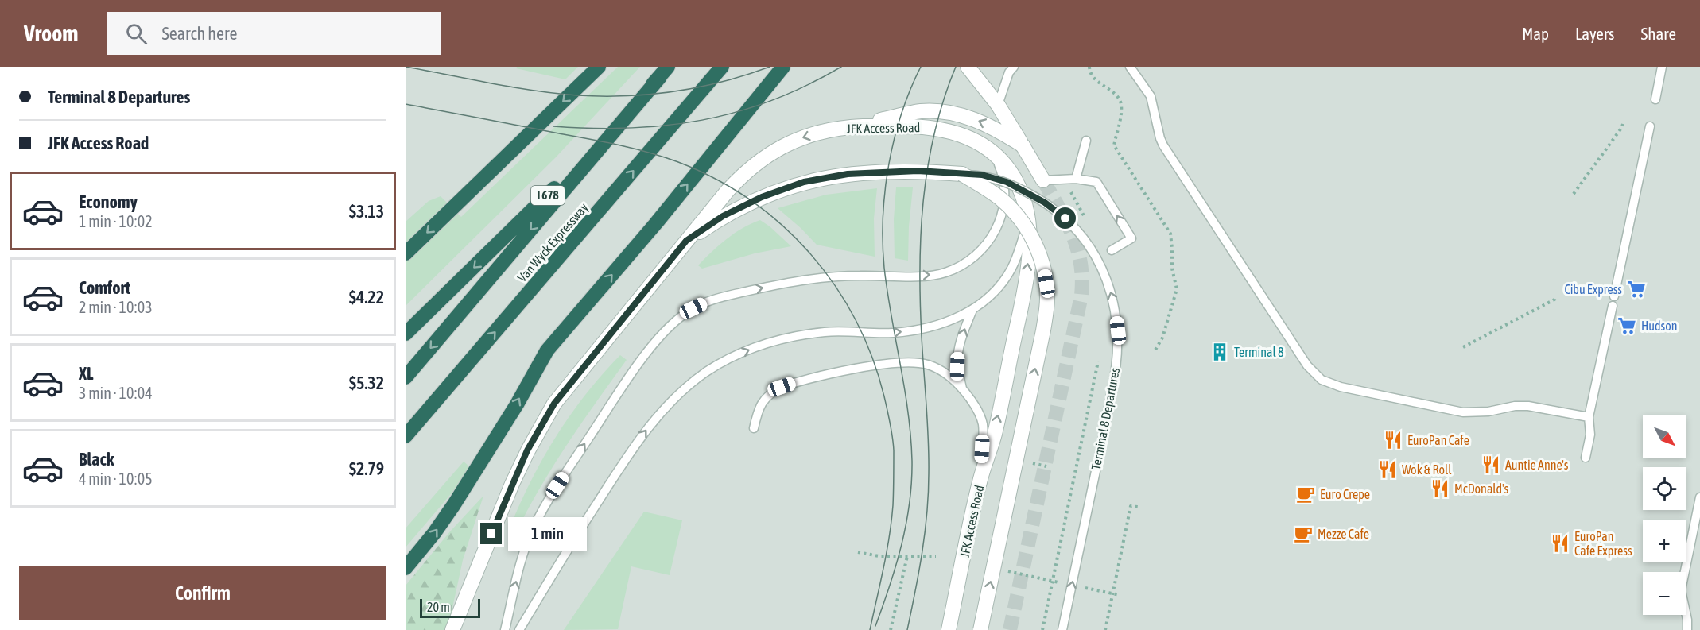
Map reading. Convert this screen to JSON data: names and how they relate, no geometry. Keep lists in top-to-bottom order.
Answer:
{
  "streets": {
    "highway": ["I 678", "Van Wyck Expressway"],
    "street": ["JFK Access Road"],
    "lane": ["Terminal 8 Departures"]
  },
  "one_way": ["Terminal 8 Departures"],
  "places": {
    "supermarket": ["Cibu Express", "Hudson"],
    "building": ["Terminal 8"],
    "restaurant": [
      "EuroPan Cafe",
      "Auntie Anne's",
      "Wok & Roll",
      "McDonald's",
      "EuroPan Cafe Express"
    ],
    "cafe": ["Euro Crepe", "Mezze Cafe"]
  },
  "scale_bar": "20 m",
  "north": "bottom right",
  "page": {
    "header": "Vroom",
    "search": "Search here",
    "nav": ["Map", "Layers", "Share"],
    "banner": ["Terminal 8 Departures", "JFK Access Road"],
    "list": [
      {
        "name": "Economy",
        "note": "1 min · 10:02",
        "value": "$3.13"
      },
      {
        "name": "Comfort",
        "note": "2 min · 10:03",
        "value": "$4.22"
      },
      {
        "name": "XL",
        "note": "3 min · 10:04",
        "value": "$5.32"
      },
      {
        "name": "Black",
        "note": "4 min · 10:05",
        "value": "$2.79"
      }
    ],
    "map_buttons": ["+", "−"],
    "bubble": "1 min",
    "buttons": "Confirm",
    "scale": "20 m"
  }
}
